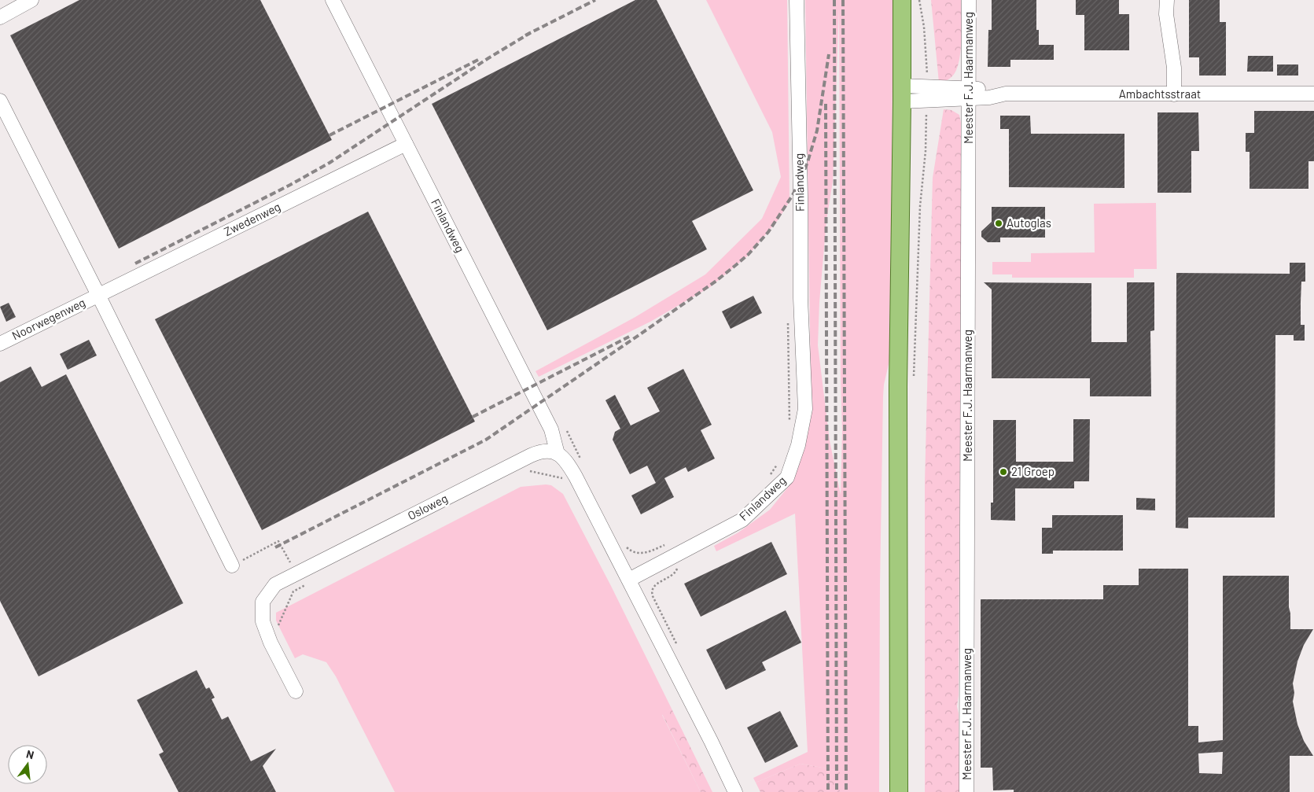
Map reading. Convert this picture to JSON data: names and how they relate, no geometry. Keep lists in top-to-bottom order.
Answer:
{
  "streets": {
    "street": [
      "Meester F.J. Haarmanweg",
      "Ambachtsstraat",
      "Finlandweg",
      "Zwedenweg",
      "Noorwegenweg",
      "Osloweg"
    ]
  },
  "crossings": [
    ["Meester F.J. Haarmanweg", "Ambachtsstraat"],
    ["Finlandweg", "Zwedenweg"],
    ["Finlandweg", "Osloweg"],
    ["Zwedenweg", "Noorwegenweg"]
  ],
  "places": ["Autoglas", "21 Groep"],
  "north": "top"
}
